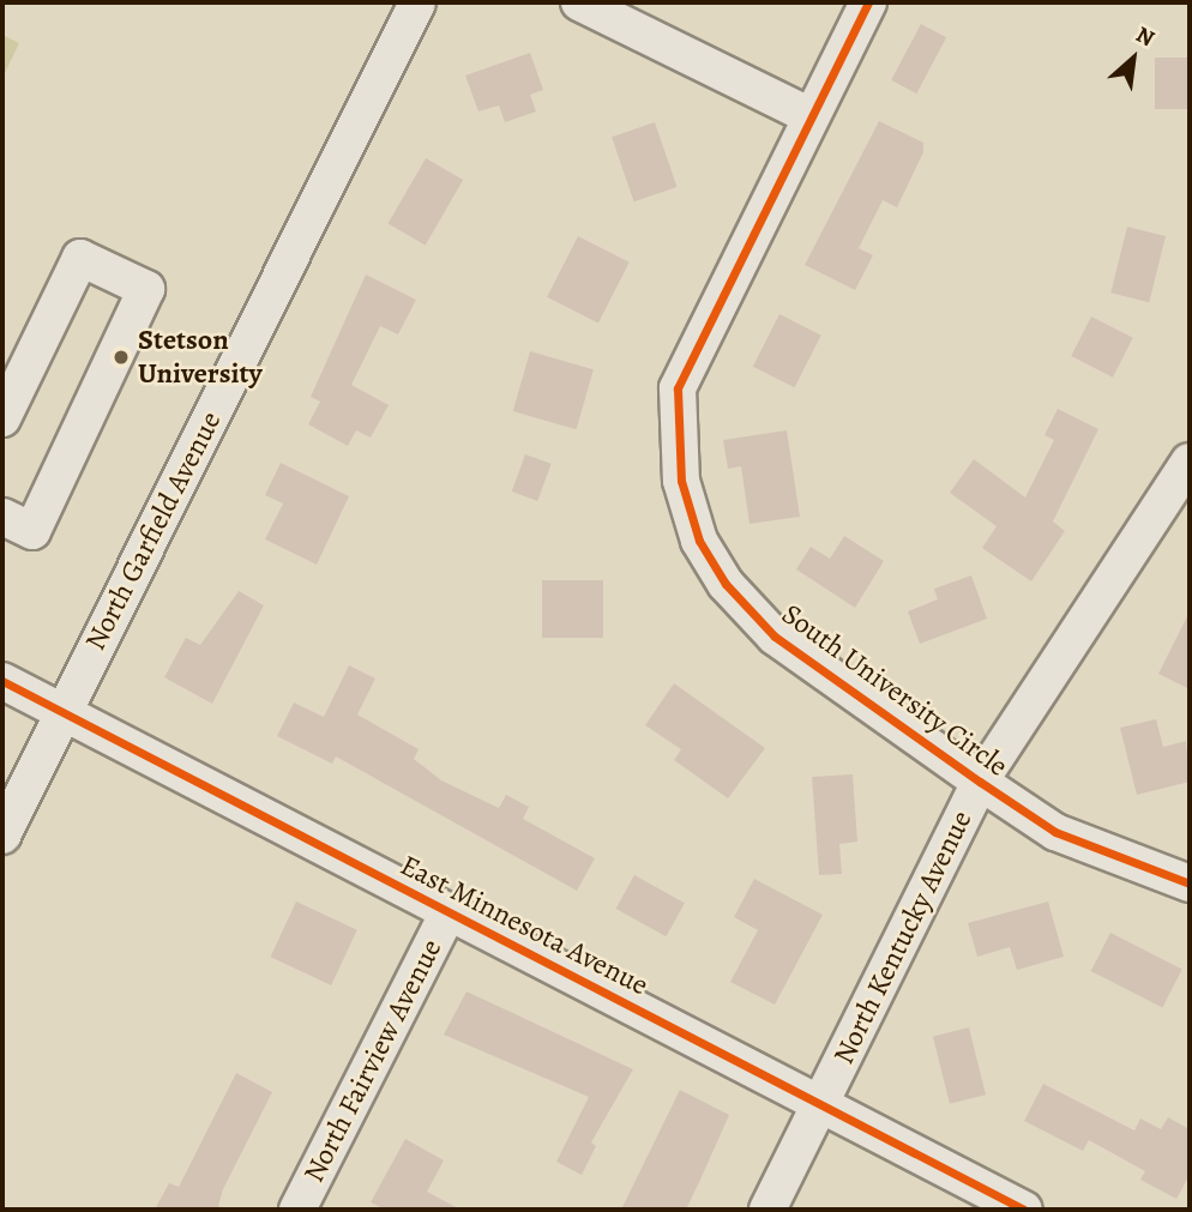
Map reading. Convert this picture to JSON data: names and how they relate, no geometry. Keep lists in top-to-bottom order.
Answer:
{
  "streets": {
    "street": [
      "North Garfield Avenue",
      "South University Circle",
      "East Minnesota Avenue",
      "North Kentucky Avenue",
      "North Fairview Avenue"
    ]
  },
  "crossings": [
    ["North Garfield Avenue", "East Minnesota Avenue"],
    ["South University Circle", "North Kentucky Avenue"],
    ["East Minnesota Avenue", "North Kentucky Avenue"],
    ["East Minnesota Avenue", "North Fairview Avenue"]
  ],
  "places": ["Stetson University"],
  "north": "top right"
}
